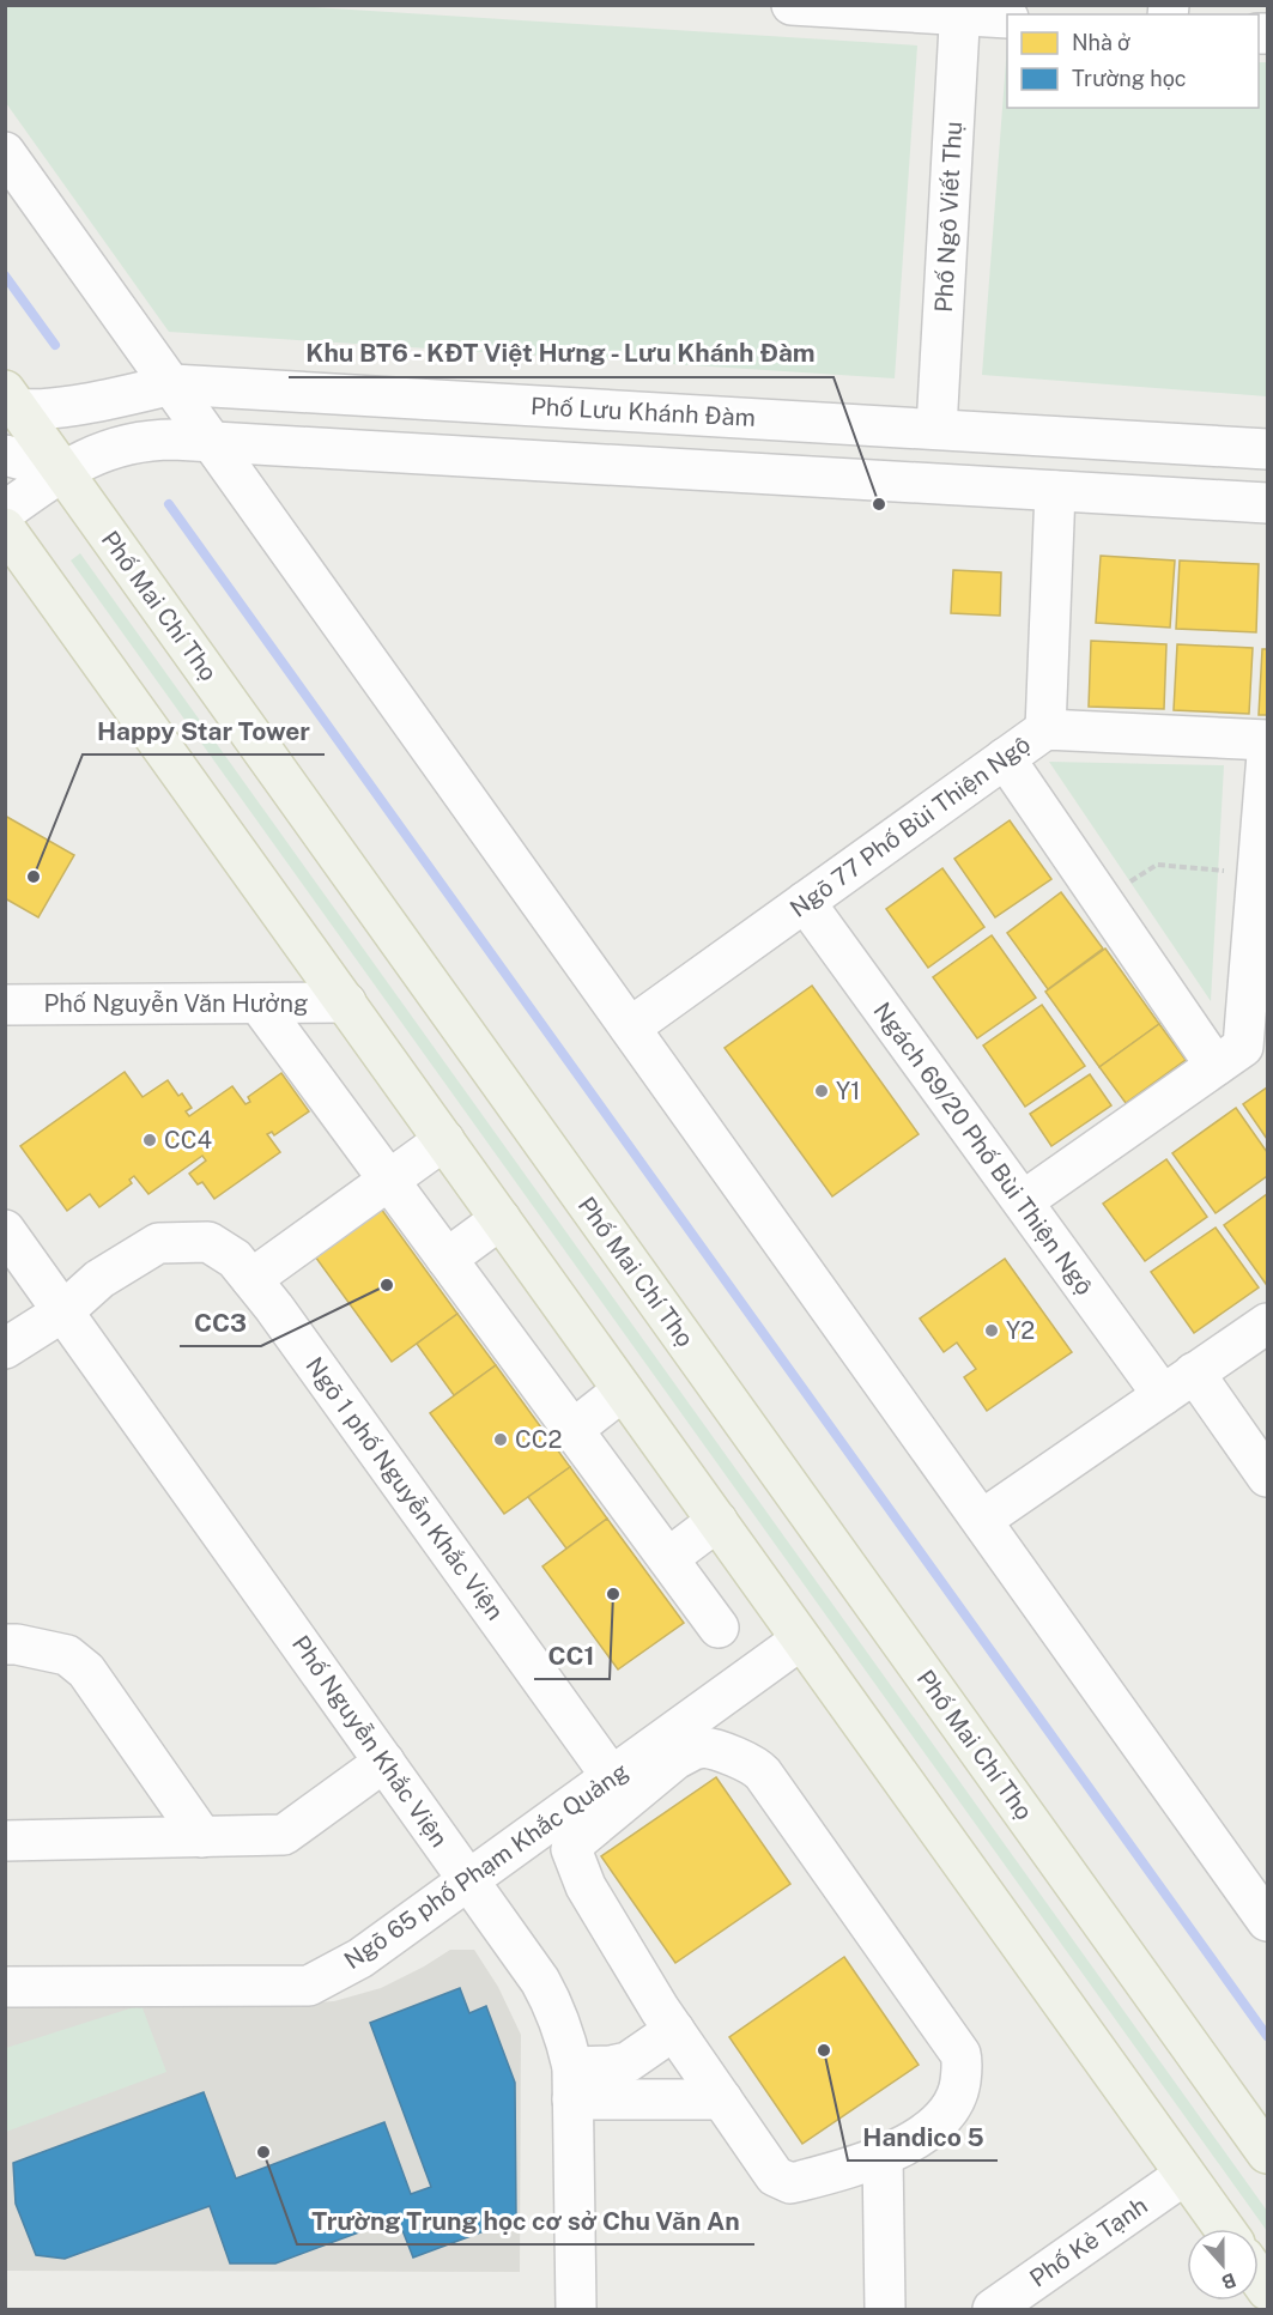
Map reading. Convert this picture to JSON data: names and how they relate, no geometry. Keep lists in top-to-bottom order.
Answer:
{
  "streets": {
    "main road": ["Phố Mai Chí Thọ"],
    "street": [
      "Phố Ngô Viết Thụ",
      "Phố Lưu Khánh Đàm",
      "Ngõ 77 Phố Bùi Thiện Ngộ",
      "Phố Nguyễn Văn Hưởng",
      "Ngách 69/20 Phố Bùi Thiện Ngộ",
      "Ngõ 1 phố Nguyễn Khắc Viện",
      "Phố Nguyễn Khắc Viện",
      "Ngõ 65 phố Phạm Khắc Quảng",
      "Phố Kẻ Tạnh"
    ]
  },
  "crossings": [
    ["Phố Ngô Viết Thụ", "Phố Lưu Khánh Đàm"],
    ["Phố Lưu Khánh Đàm", "Phố Mai Chí Thọ"],
    ["Ngõ 77 Phố Bùi Thiện Ngộ", "Ngách 69/20 Phố Bùi Thiện Ngộ"],
    ["Ngõ 1 phố Nguyễn Khắc Viện", "Phố Nguyễn Khắc Viện"],
    ["Ngõ 1 phố Nguyễn Khắc Viện", "Ngõ 65 phố Phạm Khắc Quảng"],
    ["Phố Nguyễn Khắc Viện", "Ngõ 65 phố Phạm Khắc Quảng"]
  ],
  "places": [
    "Khu BT6 - KĐT Việt Hưng - Lưu Khánh Đàm",
    "Happy Star Tower",
    "Y1",
    "CC4",
    "CC3",
    "Y2",
    "CC2",
    "CC1",
    "Handico 5",
    "Trường Trung học cơ sở Chu Văn An"
  ],
  "legend": ["Nhà ở", "Trường học"],
  "north": "bottom"
}
